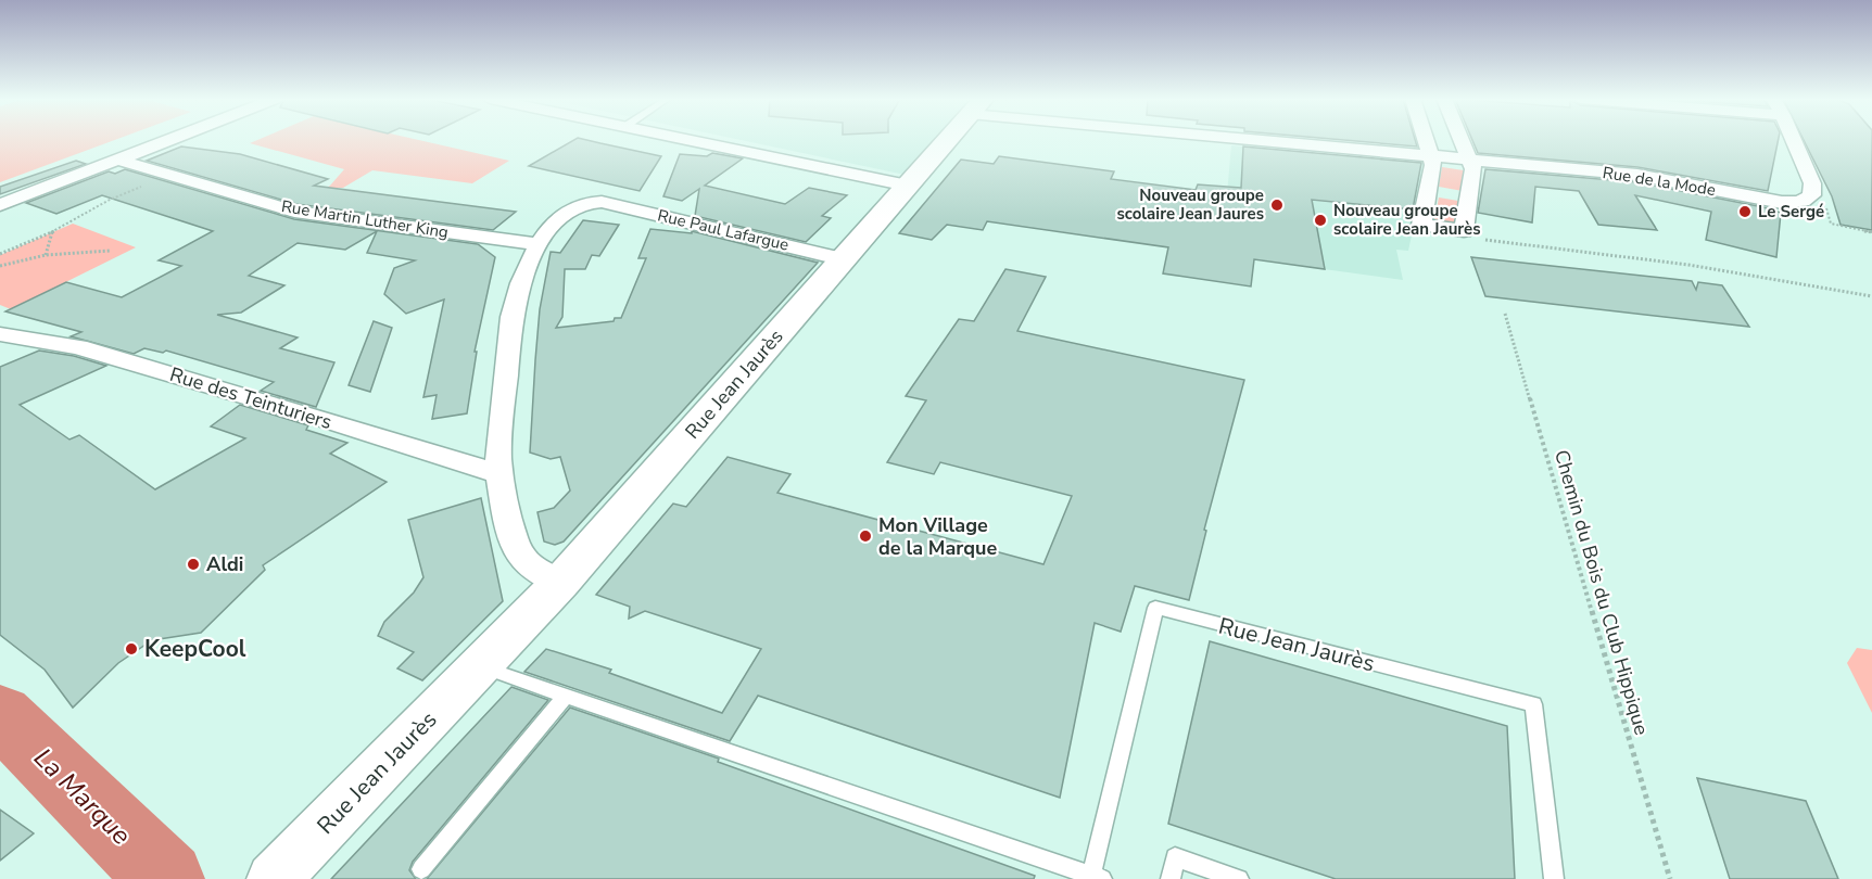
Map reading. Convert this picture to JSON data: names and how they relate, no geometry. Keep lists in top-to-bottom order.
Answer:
{
  "streets": {
    "main road": ["Rue Jean Jaurès"],
    "street": [
      "Rue de la Mode",
      "Rue Martin Luther King",
      "Rue Paul Lafargue",
      "Rue des Teinturiers"
    ],
    "path": ["Chemin du Bois du Club Hippique"]
  },
  "crossings": [
    ["Rue Martin Luther King", "Rue Paul Lafargue"],
    ["Rue Paul Lafargue", "Rue Jean Jaurès"]
  ],
  "water": ["La Marque"],
  "places": [
    "Nouveau groupe scolaire Jean Jaures",
    "Le Sergé",
    "Nouveau groupe scolaire Jean Jaurès",
    "Mon Village de la Marque",
    "Aldi",
    "KeepCool"
  ]
}
